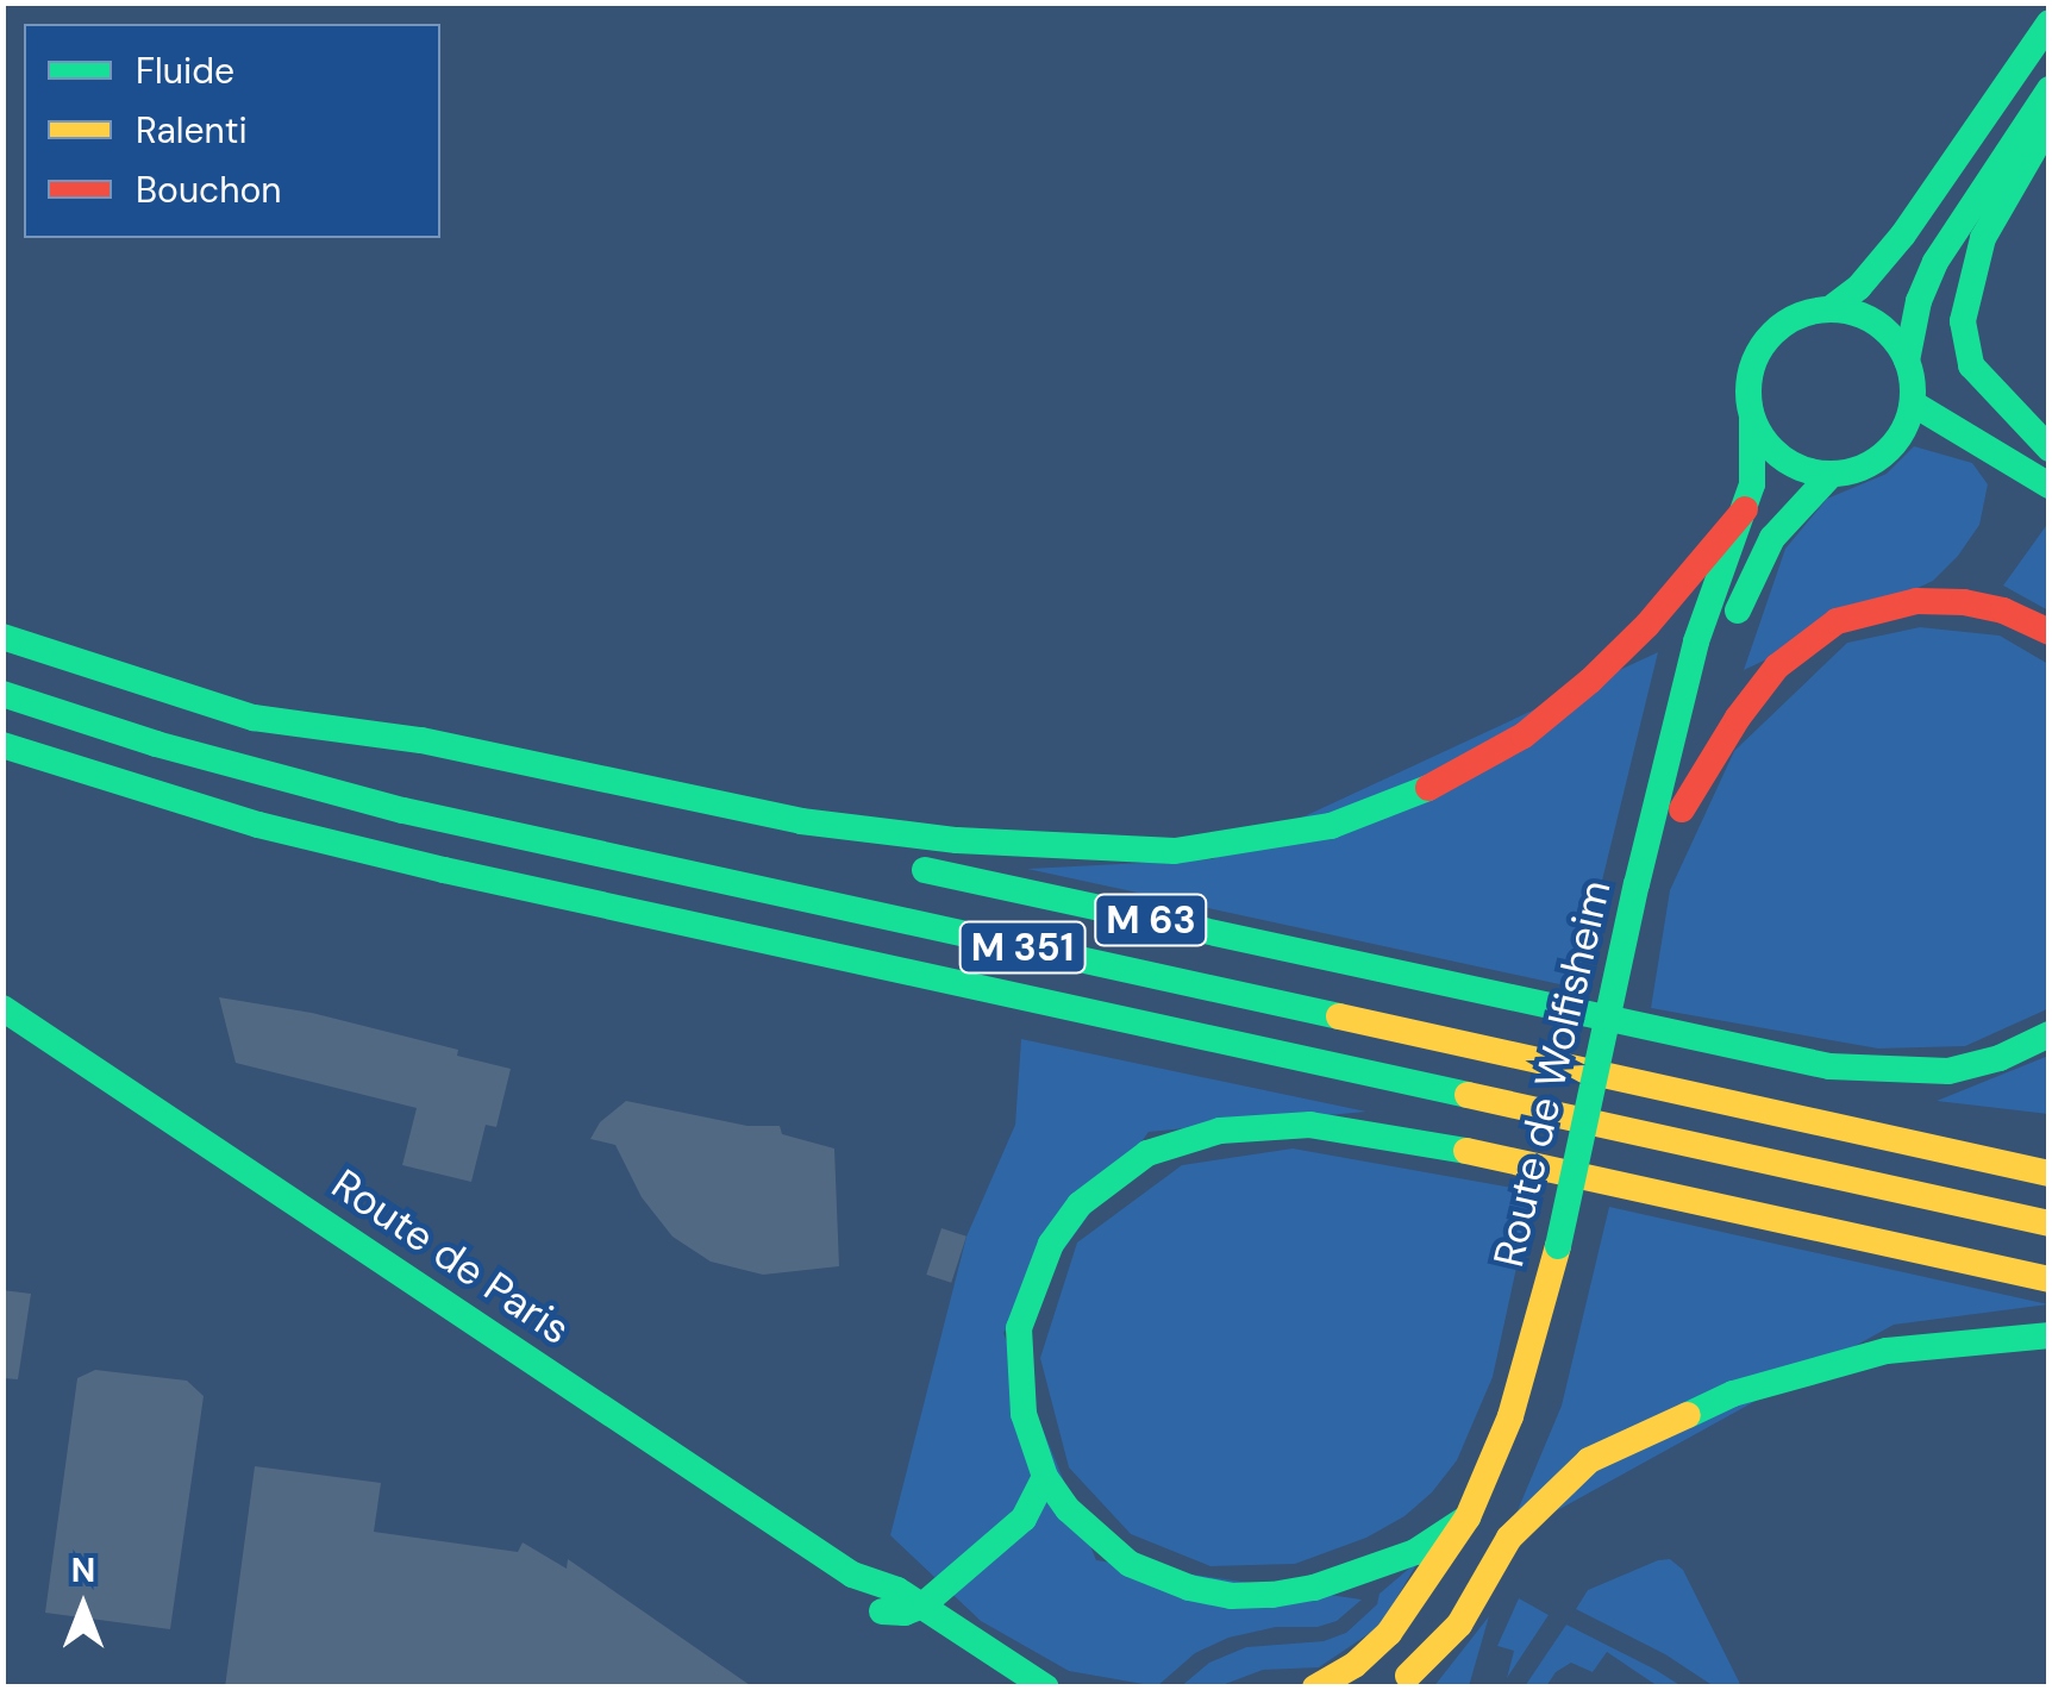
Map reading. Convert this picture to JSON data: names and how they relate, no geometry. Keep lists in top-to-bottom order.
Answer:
{
  "streets": {
    "main road": [
      "M 63",
      "M 351",
      "Route de Wolfisheim",
      "Route de Paris"
    ]
  },
  "legend": ["Fluide", "Ralenti", "Bouchon"],
  "north": "top"
}
